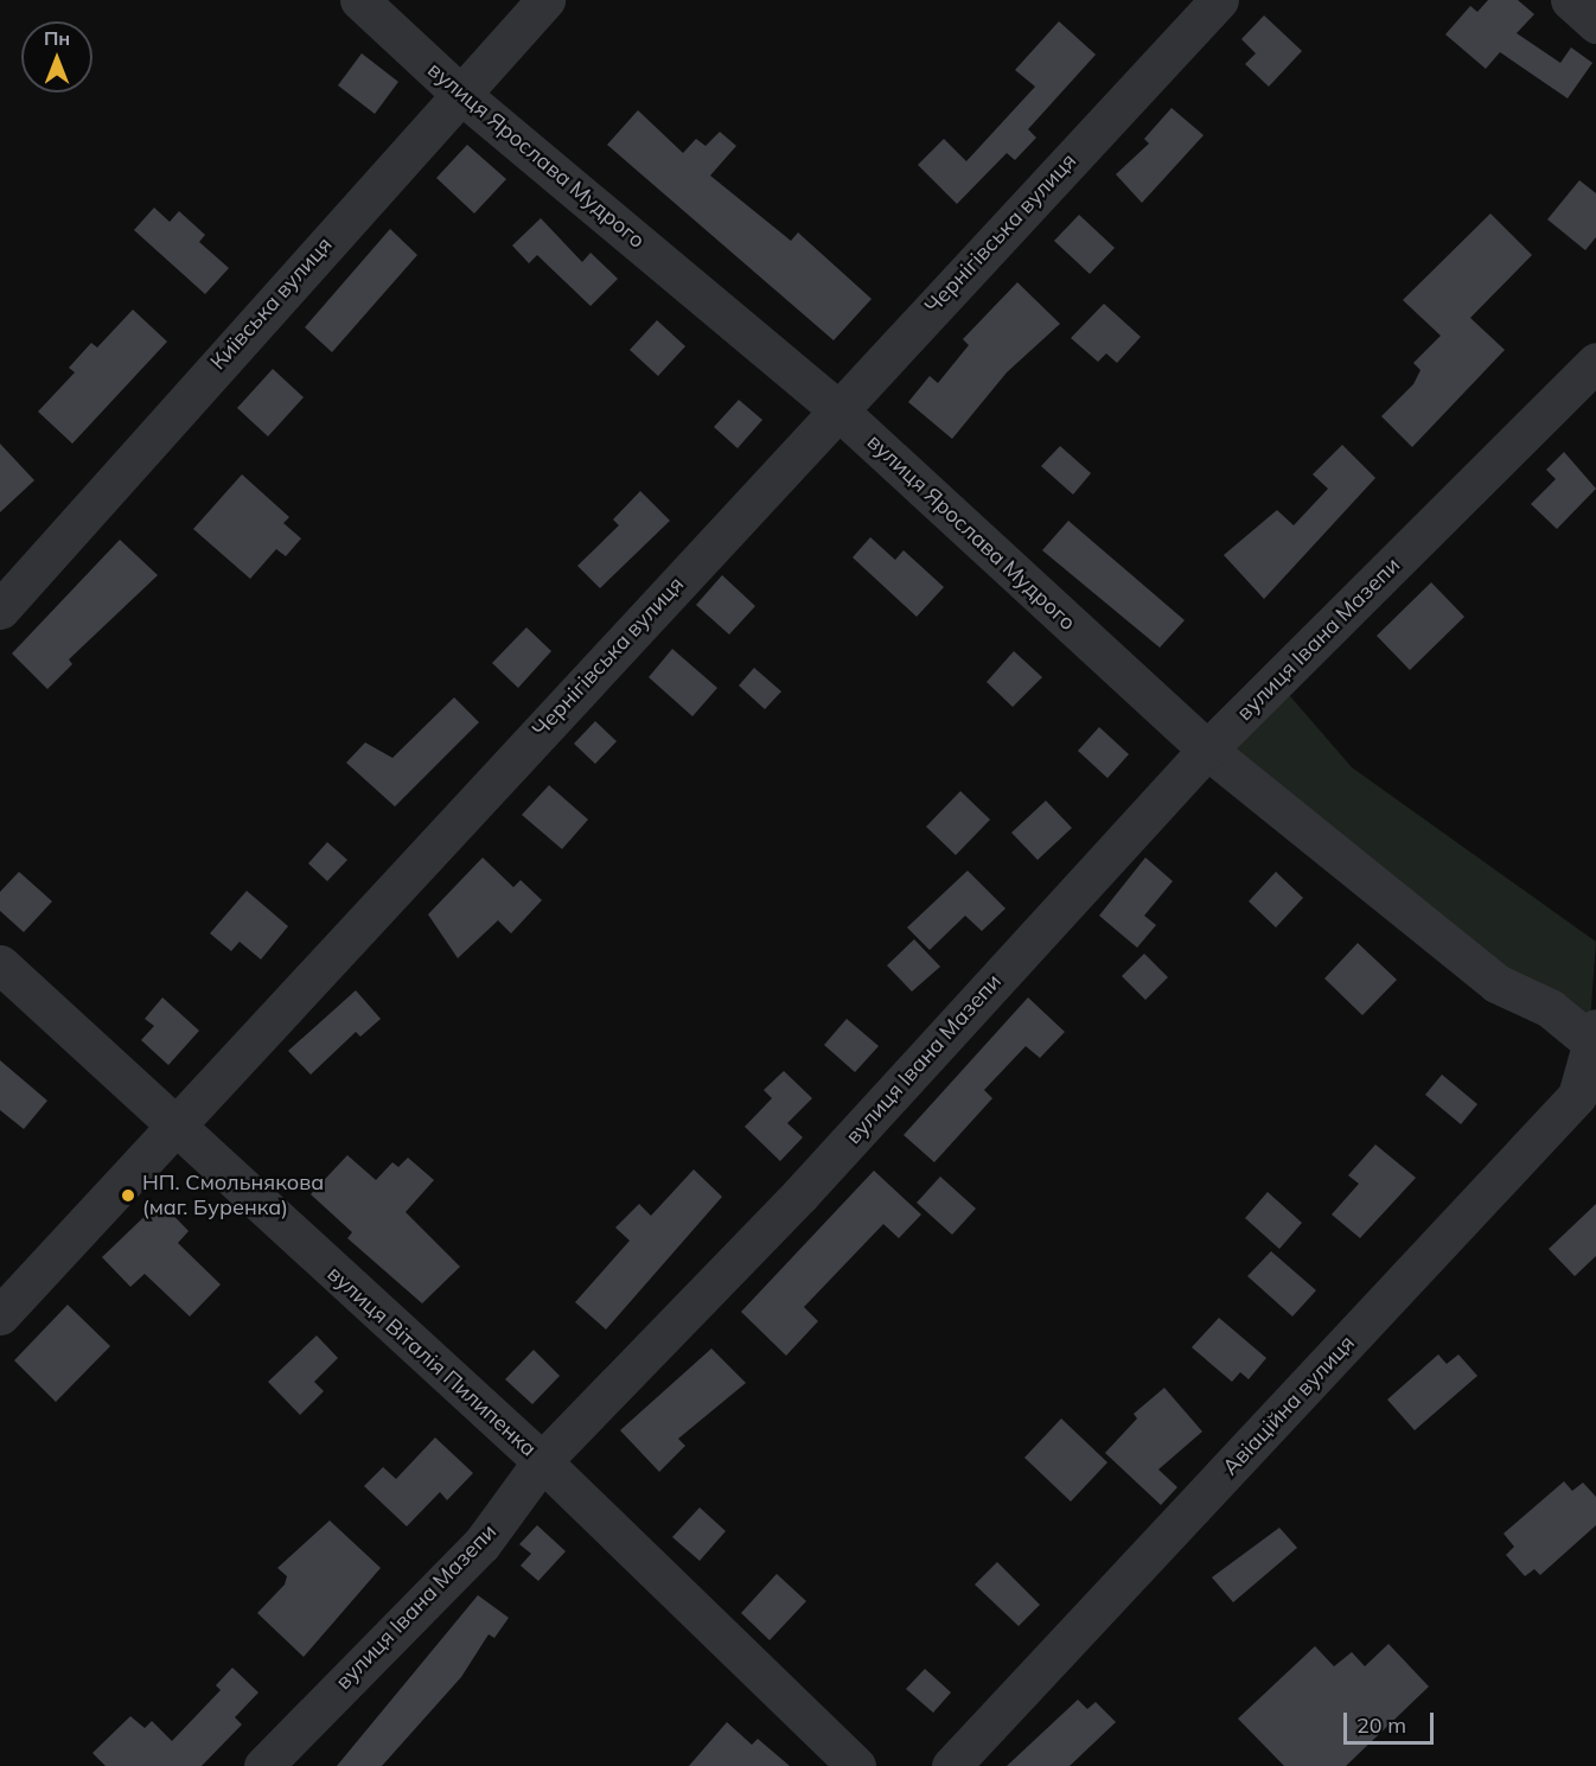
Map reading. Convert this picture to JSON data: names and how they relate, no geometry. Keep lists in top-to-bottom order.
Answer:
{
  "streets": {
    "street": [
      "вулиця Ярослава Мудрого",
      "Чернігівська вулиця",
      "Київська вулиця",
      "вулиця Івана Мазепи",
      "вулиця Віталія Пилипенка",
      "Авіаційна вулиця"
    ]
  },
  "crossings": [
    ["вулиця Ярослава Мудрого", "Чернігівська вулиця"],
    ["вулиця Ярослава Мудрого", "Київська вулиця"],
    ["вулиця Ярослава Мудрого", "вулиця Івана Мазепи"],
    ["вулиця Ярослава Мудрого", "Авіаційна вулиця"],
    ["Чернігівська вулиця", "вулиця Віталія Пилипенка"],
    ["вулиця Івана Мазепи", "вулиця Віталія Пилипенка"]
  ],
  "places": ["НП. Смольнякова (маг. Буренка)"],
  "scale_bar": "20 m",
  "north": "top"
}
